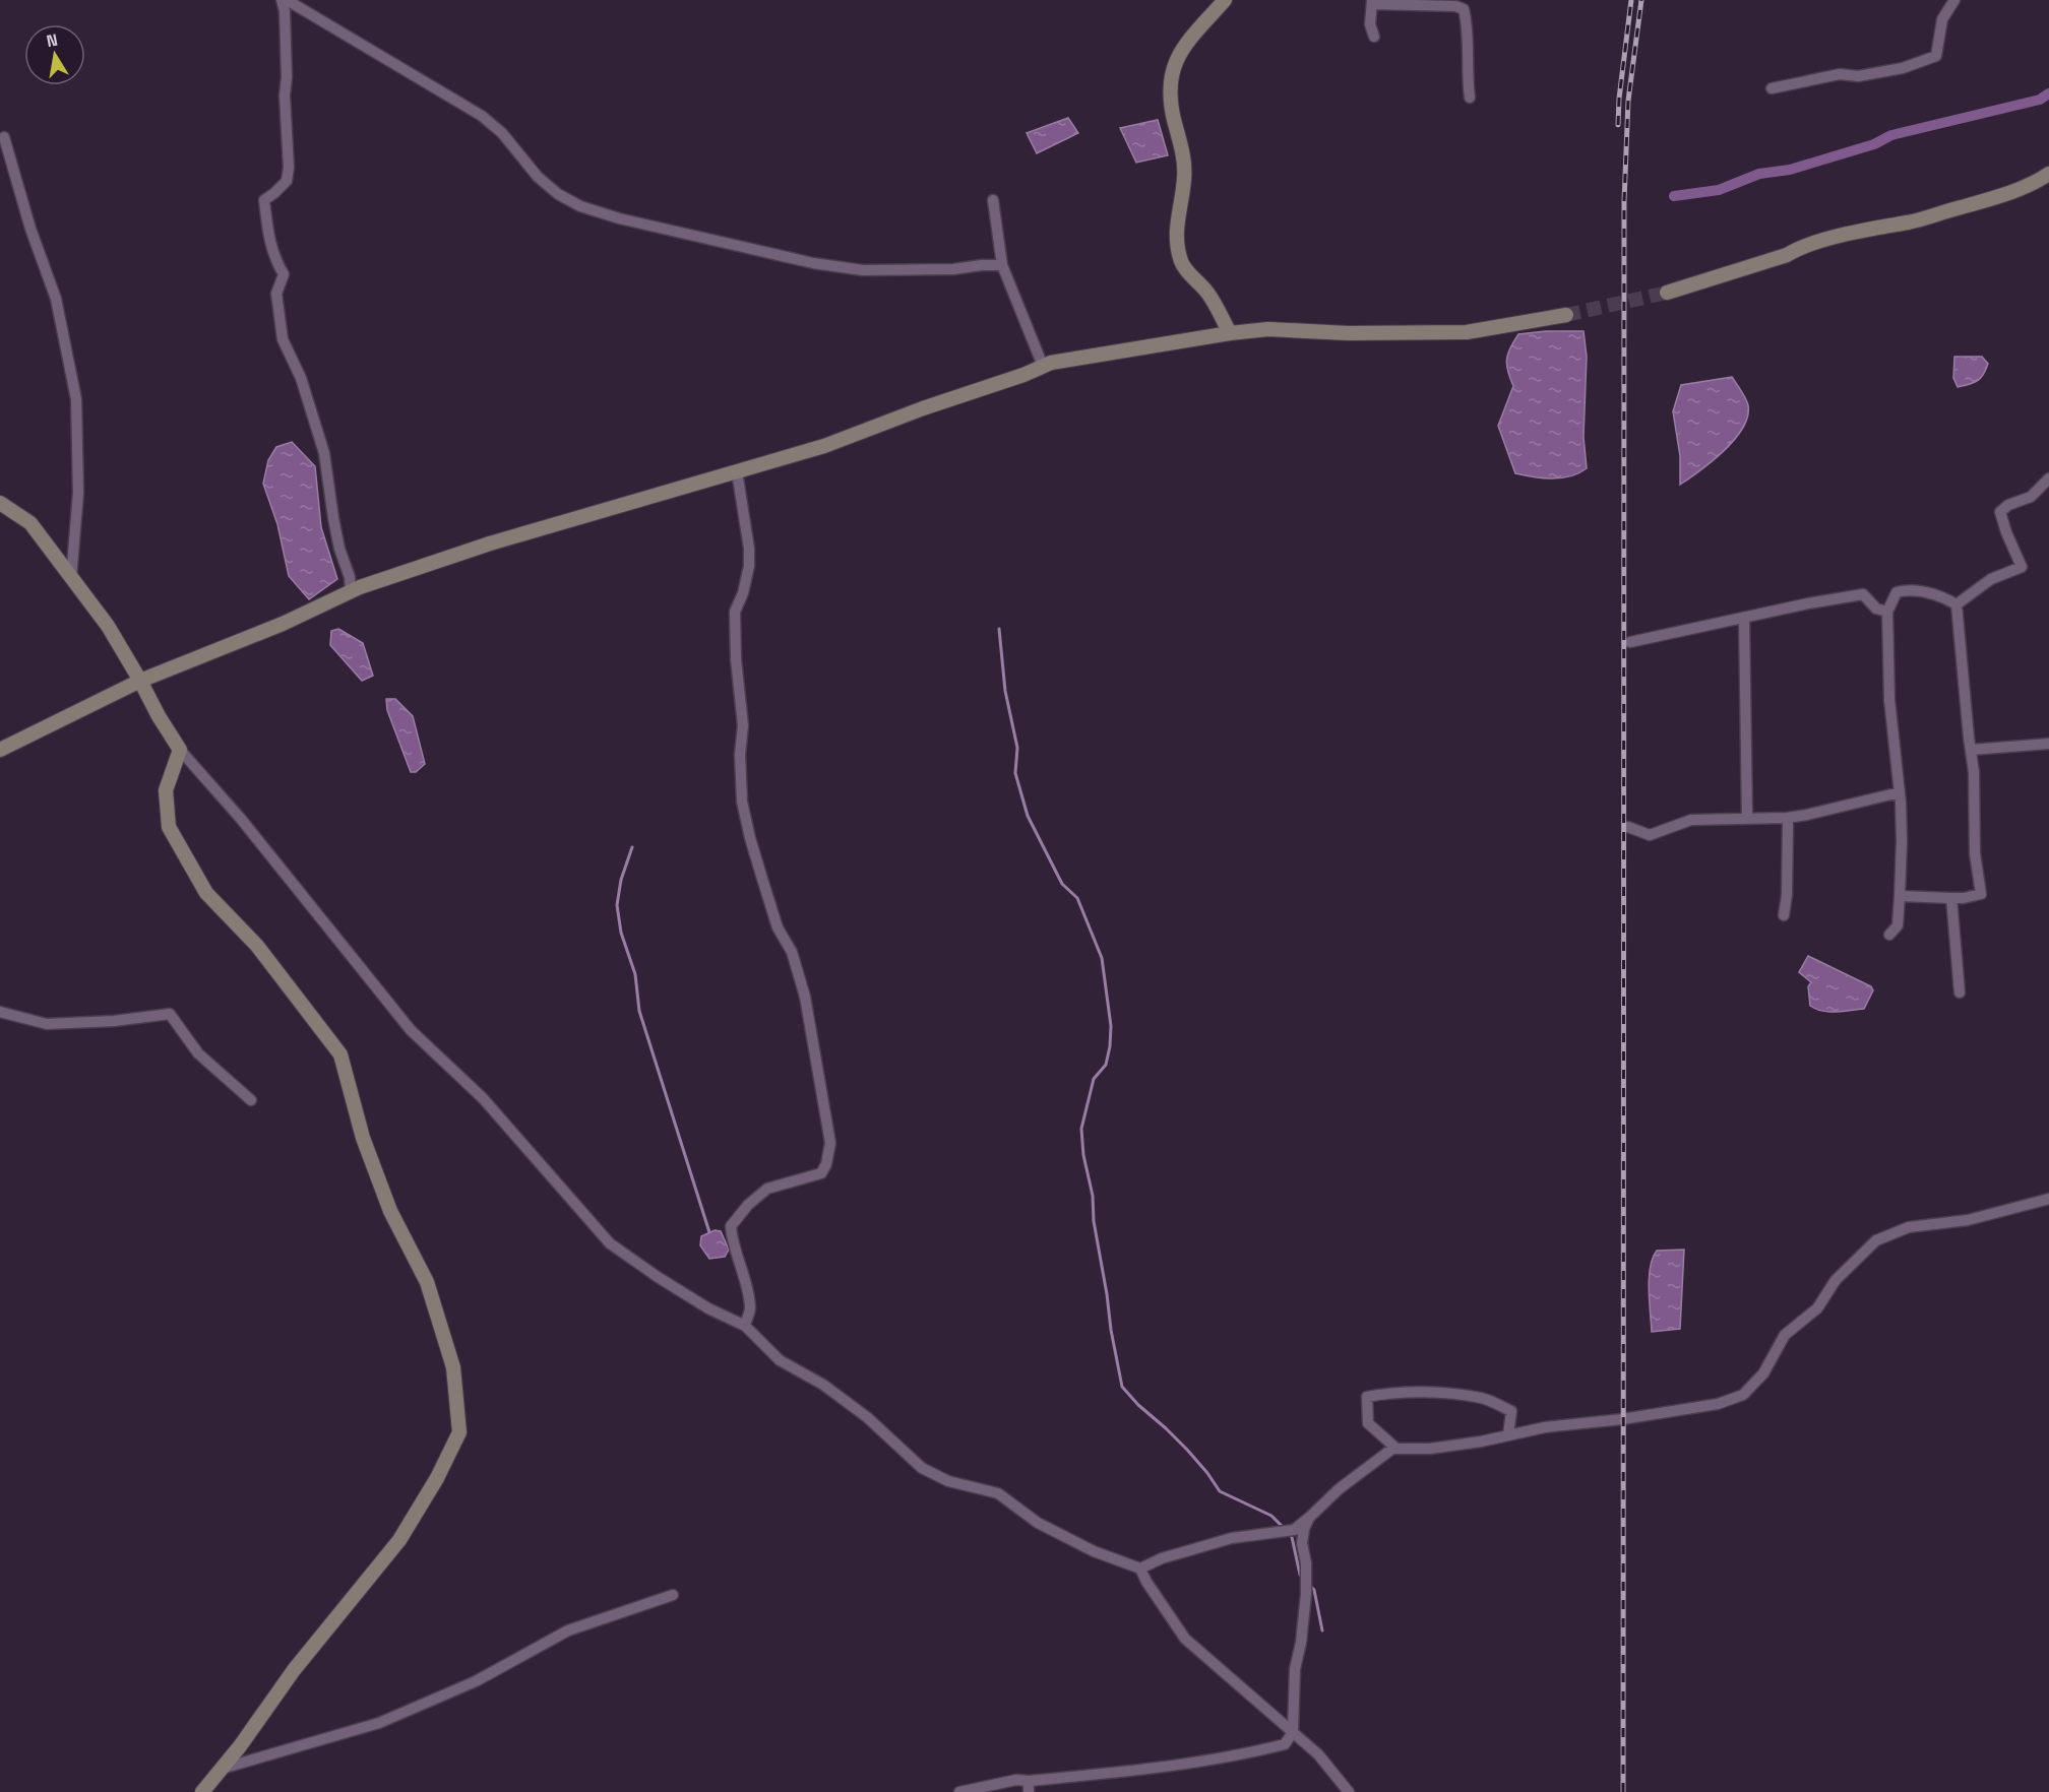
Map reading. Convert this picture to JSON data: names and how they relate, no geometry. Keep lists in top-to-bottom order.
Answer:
{
  "north": "top"
}
